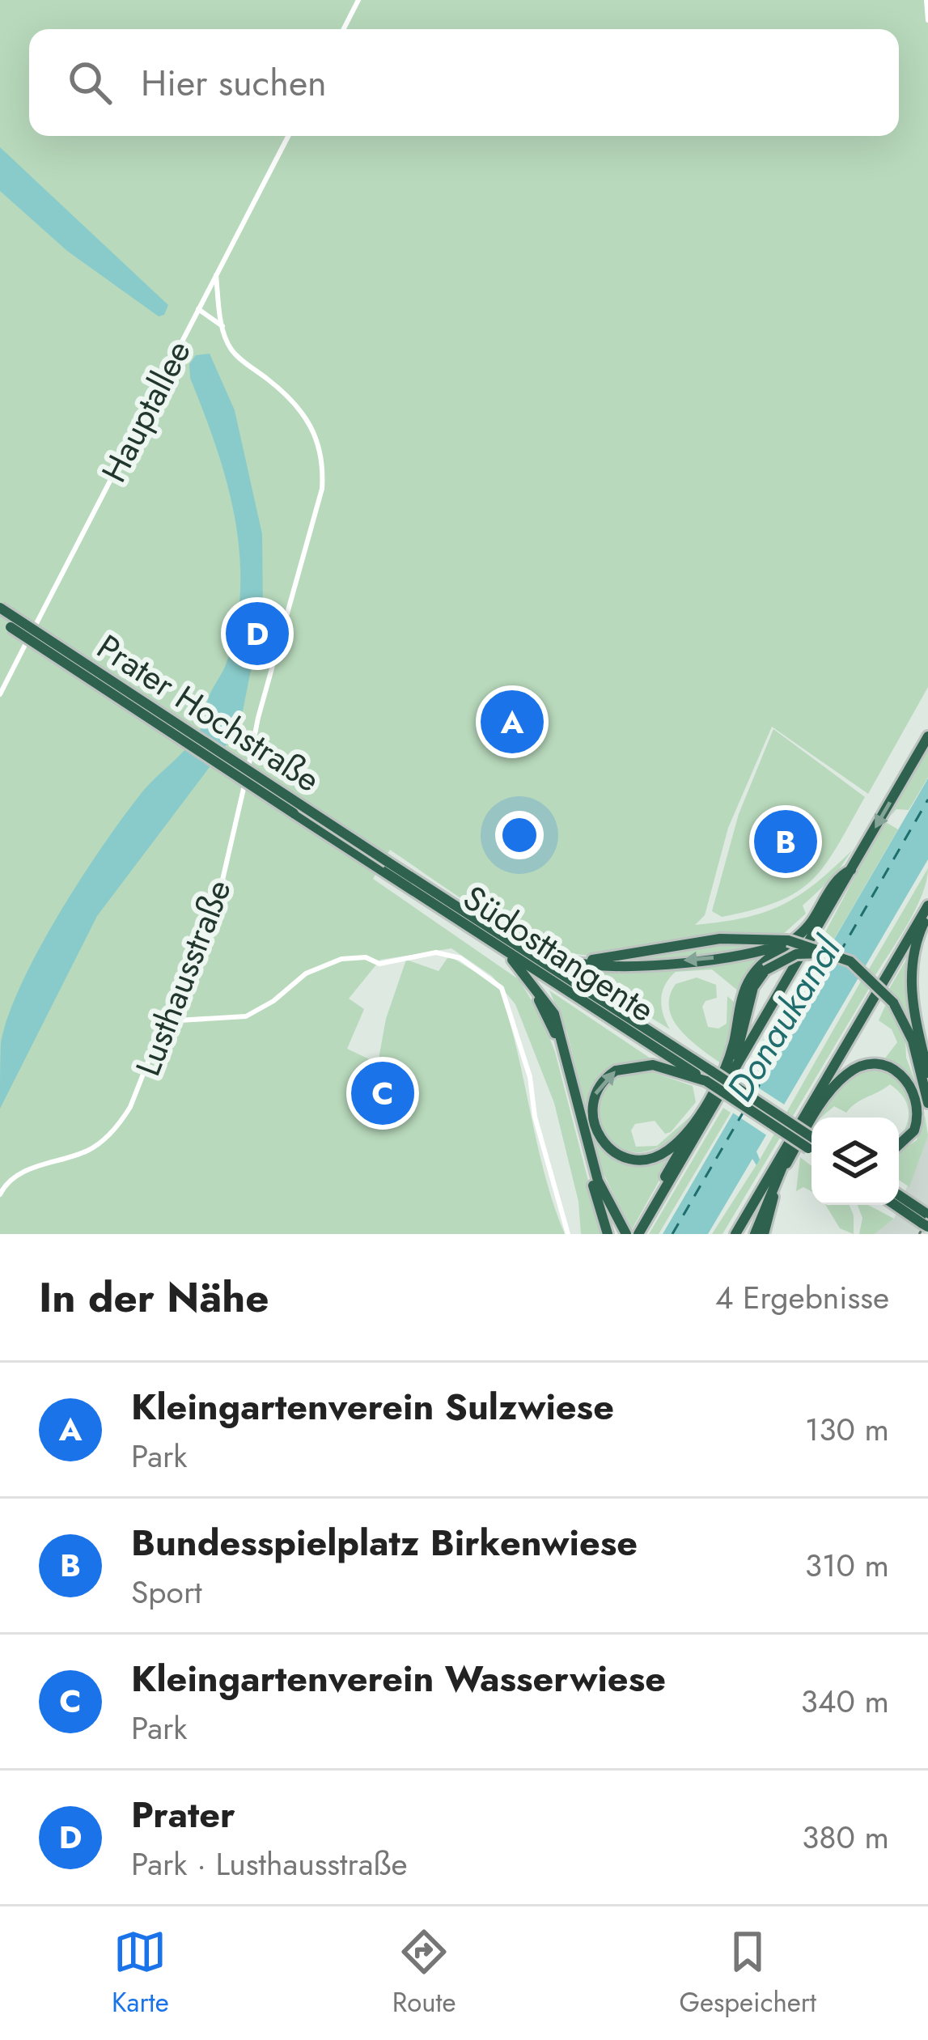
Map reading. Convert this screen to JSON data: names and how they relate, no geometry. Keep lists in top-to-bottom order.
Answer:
{
  "streets": {
    "highway": ["Prater Hochstraße", "Südosttangente"],
    "street": ["Hauptallee", "Lusthausstraße"]
  },
  "crossings": [
    ["Hauptallee", "Lusthausstraße"],
    ["Prater Hochstraße", "Südosttangente"]
  ],
  "water": ["Donaukanal"],
  "page": {
    "search": "Hier suchen",
    "pins": [
      "D",
      "A",
      "B",
      "C"
    ],
    "heading": ["In der Nähe", "4 Ergebnisse"],
    "list": [
      {
        "mark": "A",
        "name": "Kleingartenverein Sulzwiese",
        "note": "Park",
        "value": "130 m"
      },
      {
        "mark": "B",
        "name": "Bundesspielplatz Birkenwiese",
        "note": "Sport",
        "value": "310 m"
      },
      {
        "mark": "C",
        "name": "Kleingartenverein Wasserwiese",
        "note": "Park",
        "value": "340 m"
      },
      {
        "mark": "D",
        "name": "Prater",
        "note": "Park · Lusthausstraße",
        "value": "380 m"
      }
    ],
    "nav": ["Karte", "Route", "Gespeichert"]
  }
}
